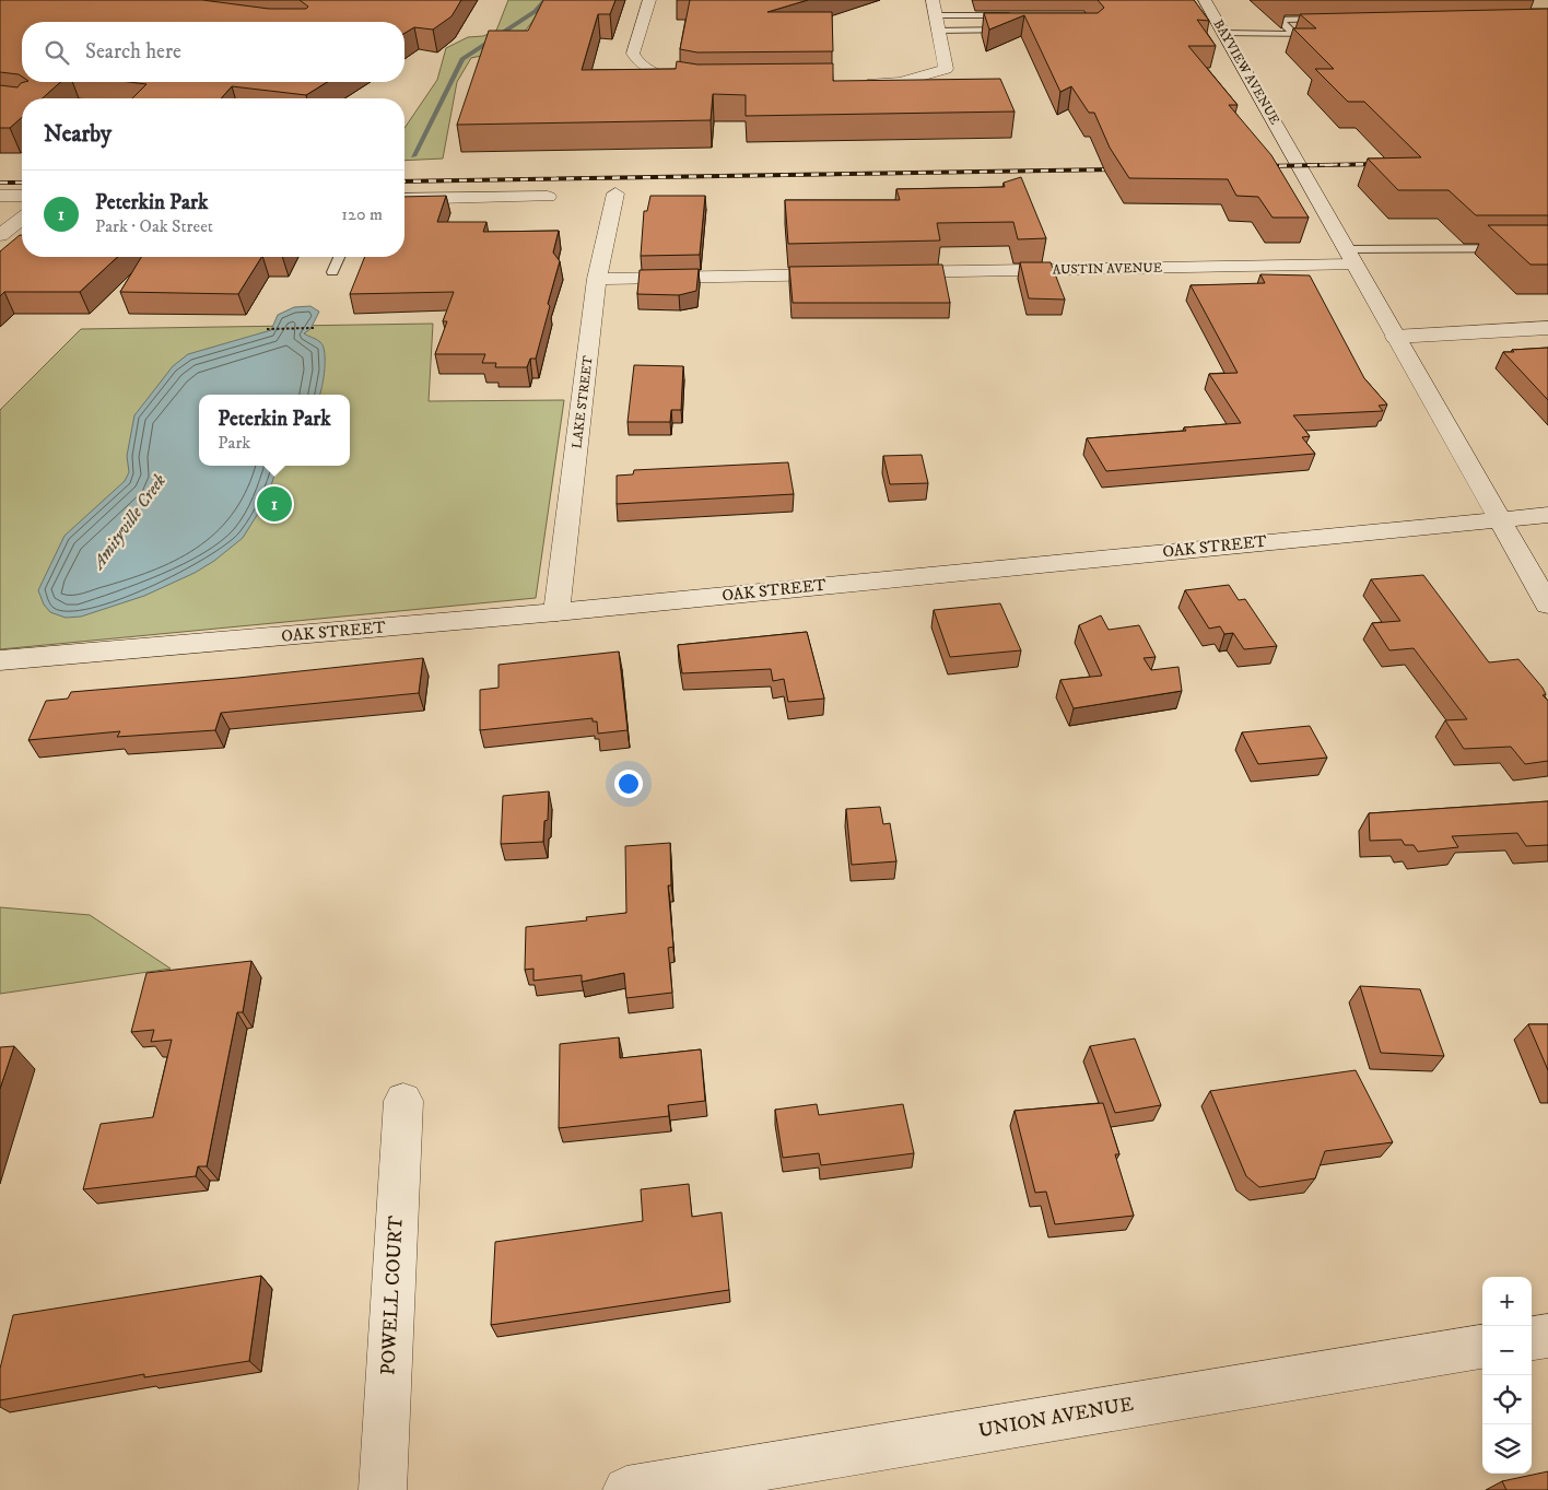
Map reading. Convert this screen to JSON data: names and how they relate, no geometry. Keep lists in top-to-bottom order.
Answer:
{
  "streets": {
    "street": [
      "BAYVIEW AVENUE",
      "AUSTIN AVENUE",
      "LAKE STREET",
      "OAK STREET",
      "POWELL COURT",
      "UNION AVENUE"
    ]
  },
  "crossings": [
    ["BAYVIEW AVENUE", "AUSTIN AVENUE"],
    ["BAYVIEW AVENUE", "OAK STREET"],
    ["LAKE STREET", "OAK STREET"]
  ],
  "water": ["Amityville Creek"],
  "page": {
    "search": "Search here",
    "heading": "Nearby",
    "list": [
      {
        "mark": "1",
        "name": "Peterkin Park",
        "note": "Park · Oak Street",
        "value": "120 m"
      }
    ],
    "popup": ["Peterkin Park", "Park"],
    "pins": "1",
    "map_buttons": ["+", "−"]
  }
}
